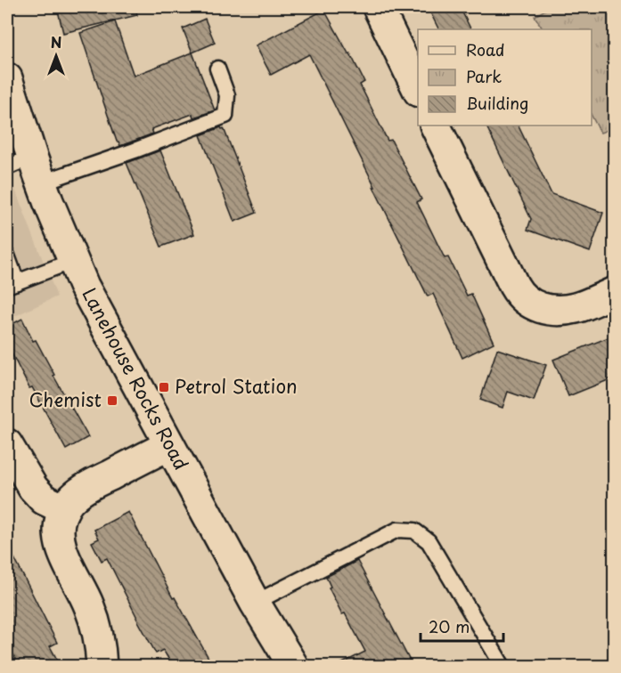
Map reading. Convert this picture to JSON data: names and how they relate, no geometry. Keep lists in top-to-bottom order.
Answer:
{
  "streets": {
    "street": ["Lanehouse Rocks Road"]
  },
  "places": {
    "transit": ["Petrol Station", "Chemist"]
  },
  "legend": ["Road", "Park", "Building"],
  "scale_bar": "20 m",
  "north": "top"
}
